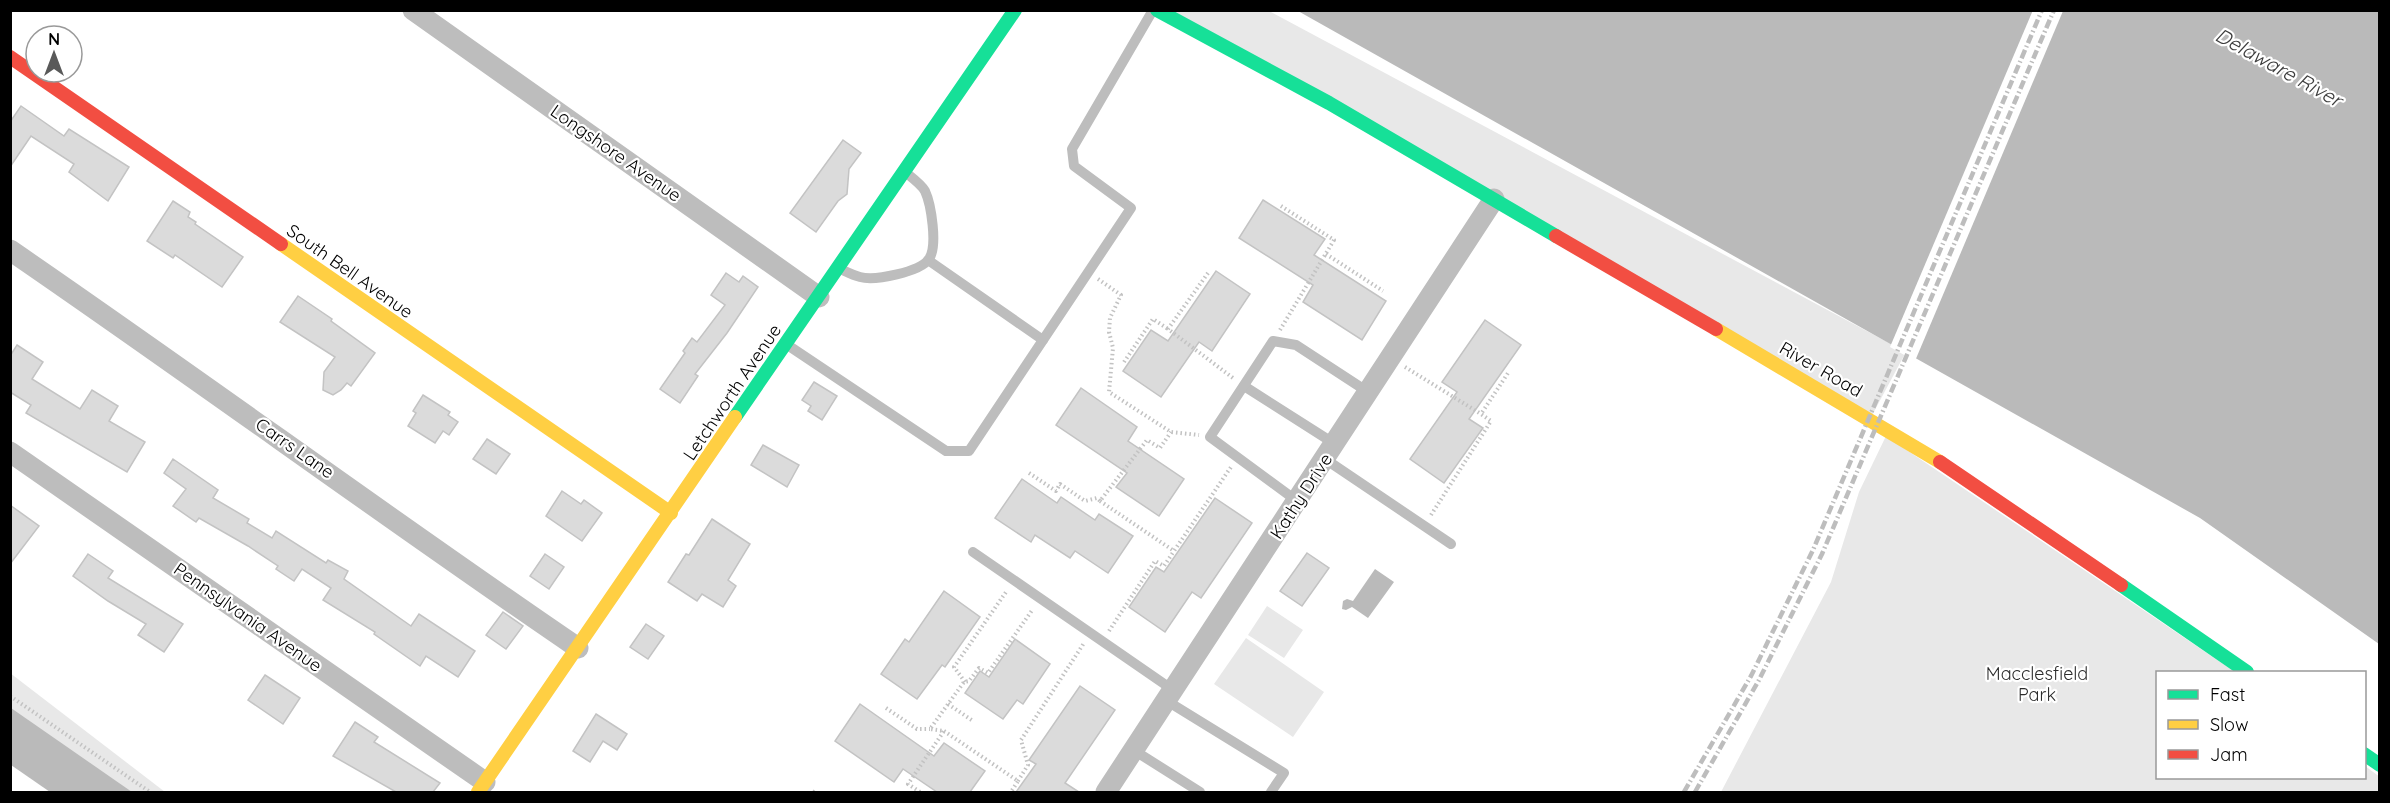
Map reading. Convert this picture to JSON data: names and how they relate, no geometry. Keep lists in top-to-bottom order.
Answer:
{
  "streets": {
    "street": [
      "Longshore Avenue",
      "South Bell Avenue",
      "River Road",
      "Letchworth Avenue",
      "Carrs Lane",
      "Kathy Drive",
      "Pennsylvania Avenue"
    ]
  },
  "crossings": [
    ["Longshore Avenue", "Letchworth Avenue"],
    ["South Bell Avenue", "Letchworth Avenue"],
    ["River Road", "Kathy Drive"],
    ["Letchworth Avenue", "Carrs Lane"],
    ["Letchworth Avenue", "Pennsylvania Avenue"]
  ],
  "water": ["Delaware River"],
  "parks": ["Macclesfield Park"],
  "legend": ["Fast", "Slow", "Jam"],
  "north": "top"
}
